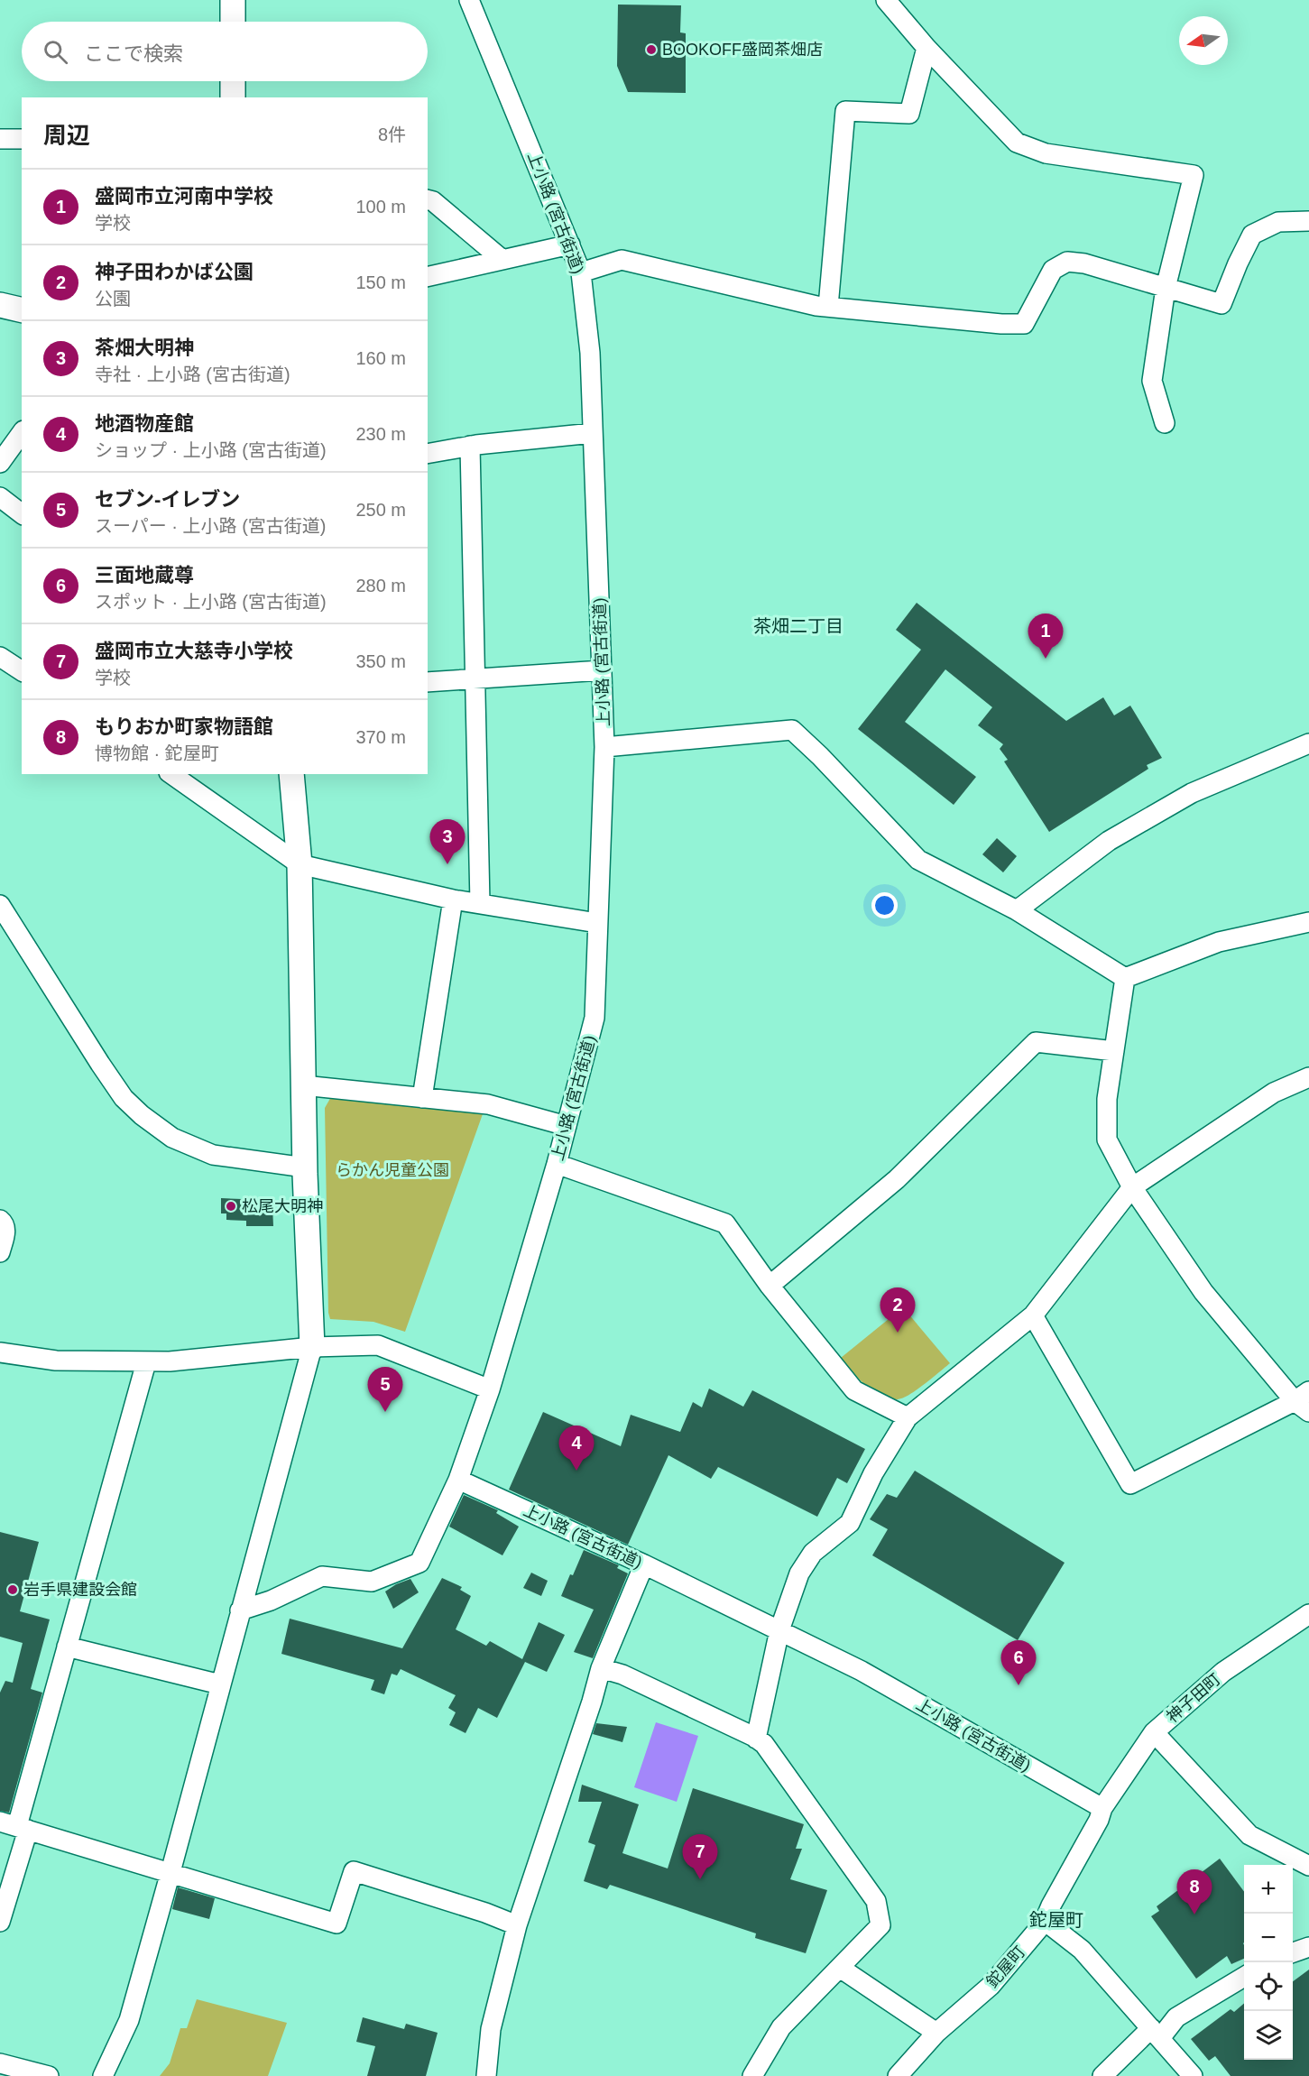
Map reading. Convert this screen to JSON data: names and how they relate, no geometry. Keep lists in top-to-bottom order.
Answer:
{
  "streets": {
    "street": ["上小路 (宮古街道)", "神子田町", "鉈屋町"]
  },
  "crossings": [
    ["上小路 (宮古街道)", "神子田町"],
    ["上小路 (宮古街道)", "鉈屋町"],
    ["神子田町", "鉈屋町"]
  ],
  "districts": ["茶畑二丁目", "鉈屋町"],
  "parks": ["らかん児童公園"],
  "places": ["BOOKOFF盛岡茶畑店", "松尾大明神", "岩手県建設会館"],
  "north": "left",
  "page": {
    "search": "ここで検索",
    "heading": ["周辺", "8件"],
    "list": [
      {
        "mark": "1",
        "name": "盛岡市立河南中学校",
        "note": "学校",
        "value": "100 m"
      },
      {
        "mark": "2",
        "name": "神子田わかば公園",
        "note": "公園",
        "value": "150 m"
      },
      {
        "mark": "3",
        "name": "茶畑大明神",
        "note": "寺社 · 上小路 (宮古街道)",
        "value": "160 m"
      },
      {
        "mark": "4",
        "name": "地酒物産館",
        "note": "ショップ · 上小路 (宮古街道)",
        "value": "230 m"
      },
      {
        "mark": "5",
        "name": "セブン-イレブン",
        "note": "スーパー · 上小路 (宮古街道)",
        "value": "250 m"
      },
      {
        "mark": "6",
        "name": "三面地蔵尊",
        "note": "スポット · 上小路 (宮古街道)",
        "value": "280 m"
      },
      {
        "mark": "7",
        "name": "盛岡市立大慈寺小学校",
        "note": "学校",
        "value": "350 m"
      },
      {
        "mark": "8",
        "name": "もりおか町家物語館",
        "note": "博物館 · 鉈屋町",
        "value": "370 m"
      }
    ],
    "pins": [
      "1",
      "3",
      "2",
      "5",
      "4",
      "6",
      "7",
      "8"
    ],
    "map_buttons": ["+", "−"]
  }
}
